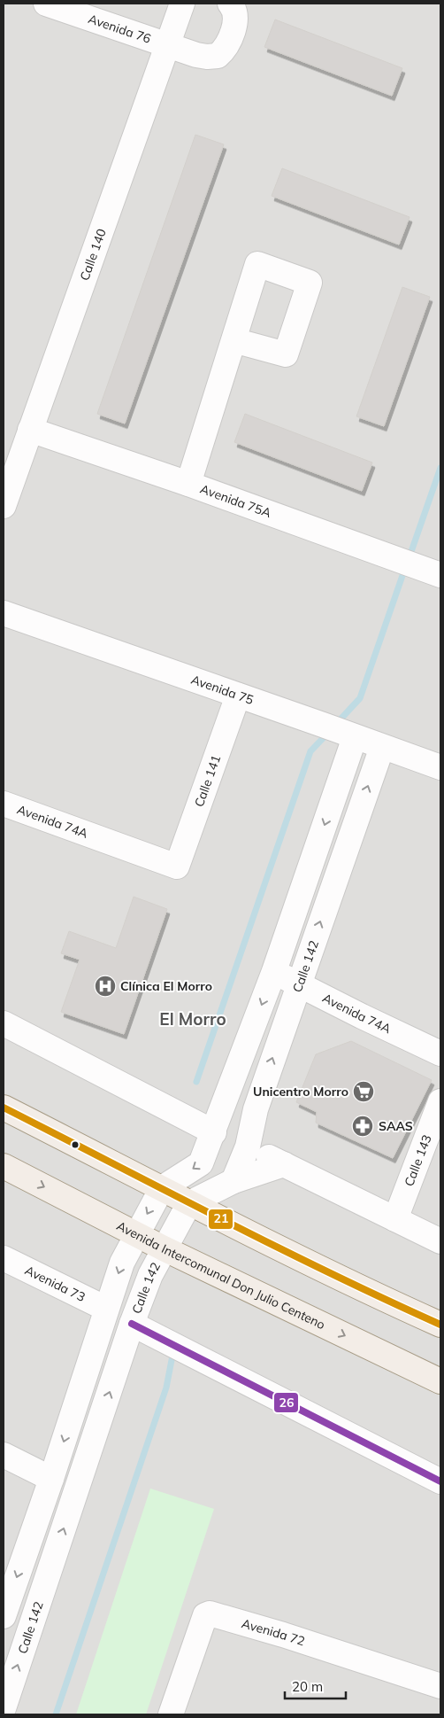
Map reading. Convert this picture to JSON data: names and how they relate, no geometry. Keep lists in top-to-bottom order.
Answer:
{
  "streets": {
    "main road": ["Avenida Intercomunal Don Julio Centeno"],
    "street": [
      "Avenida 76",
      "Calle 140",
      "Avenida 75A",
      "Avenida 75",
      "Calle 141",
      "Avenida 74A",
      "Calle 142",
      "Calle 143",
      "Avenida 73",
      "Avenida 72"
    ]
  },
  "crossings": [
    ["Avenida 76", "Calle 140"],
    ["Calle 140", "Avenida 75A"],
    ["Avenida 75", "Calle 141"],
    ["Avenida 75", "Calle 142"],
    ["Calle 141", "Avenida 74A"],
    ["Avenida 74A", "Calle 142"],
    ["Calle 142", "Avenida Intercomunal Don Julio Centeno"]
  ],
  "districts": ["El Morro"],
  "places": {
    "hospital": ["Clínica El Morro"],
    "supermarket": ["Unicentro Morro"],
    "pharmacy": ["SAAS"]
  },
  "lines": ["transit line 21", "transit line 26"],
  "scale_bar": "20 m"
}
